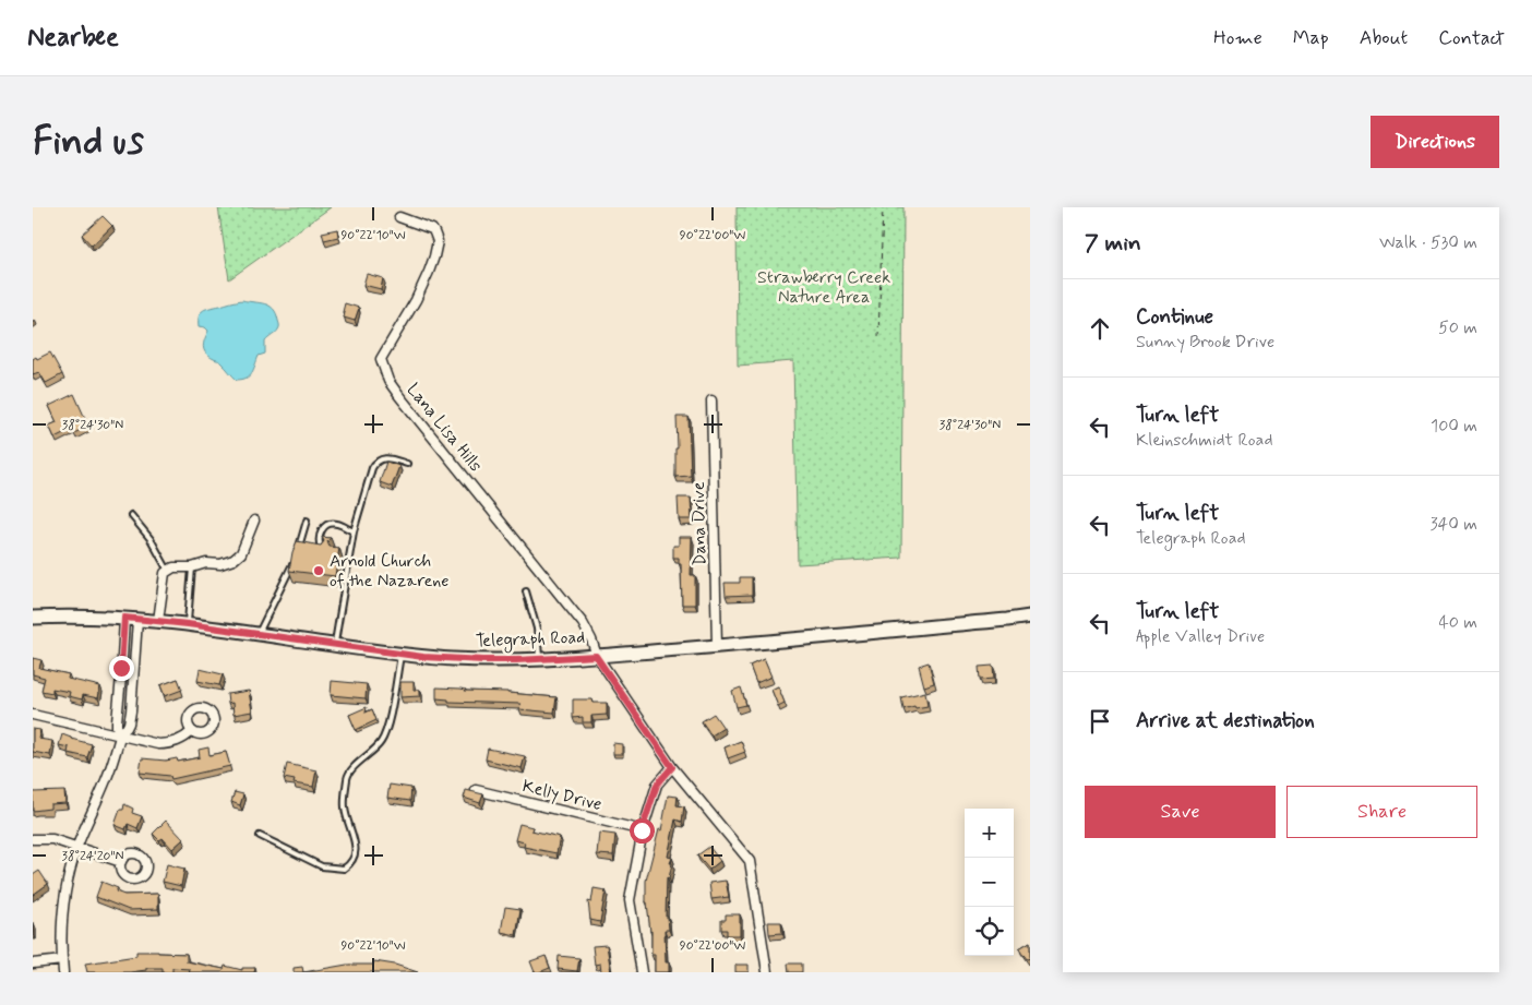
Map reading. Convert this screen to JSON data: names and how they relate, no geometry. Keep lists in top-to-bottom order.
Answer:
{
  "streets": {
    "main road": ["Telegraph Road"],
    "street": ["Lana Lisa Hills", "Dana Drive", "Kelly Drive"]
  },
  "crossings": [
    ["Lana Lisa Hills", "Telegraph Road"],
    ["Dana Drive", "Telegraph Road"]
  ],
  "parks": ["Strawberry Creek Nature Area"],
  "places": ["Arnold Church of the Nazarene"],
  "page": {
    "header": "Nearbee",
    "nav": [
      "Home",
      "Map",
      "About",
      "Contact"
    ],
    "buttons": [
      "Directions",
      ["Save", "Share"]
    ],
    "title": "Find us",
    "heading": ["7 min", "Walk · 530 m"],
    "list": [
      ["Continue", "Sunny Brook Drive", "50 m"],
      ["Turn left", "Kleinschmidt Road", "100 m"],
      ["Turn left", "Telegraph Road", "340 m"],
      ["Turn left", "Apple Valley Drive", "40 m"],
      "Arrive at destination"
    ],
    "map_buttons": ["+", "−"]
  },
  "coordinates": [
    "90°22'10\"W",
    "90°22'00\"W",
    "38°24'30\"N",
    "38°24'20\"N"
  ]
}
